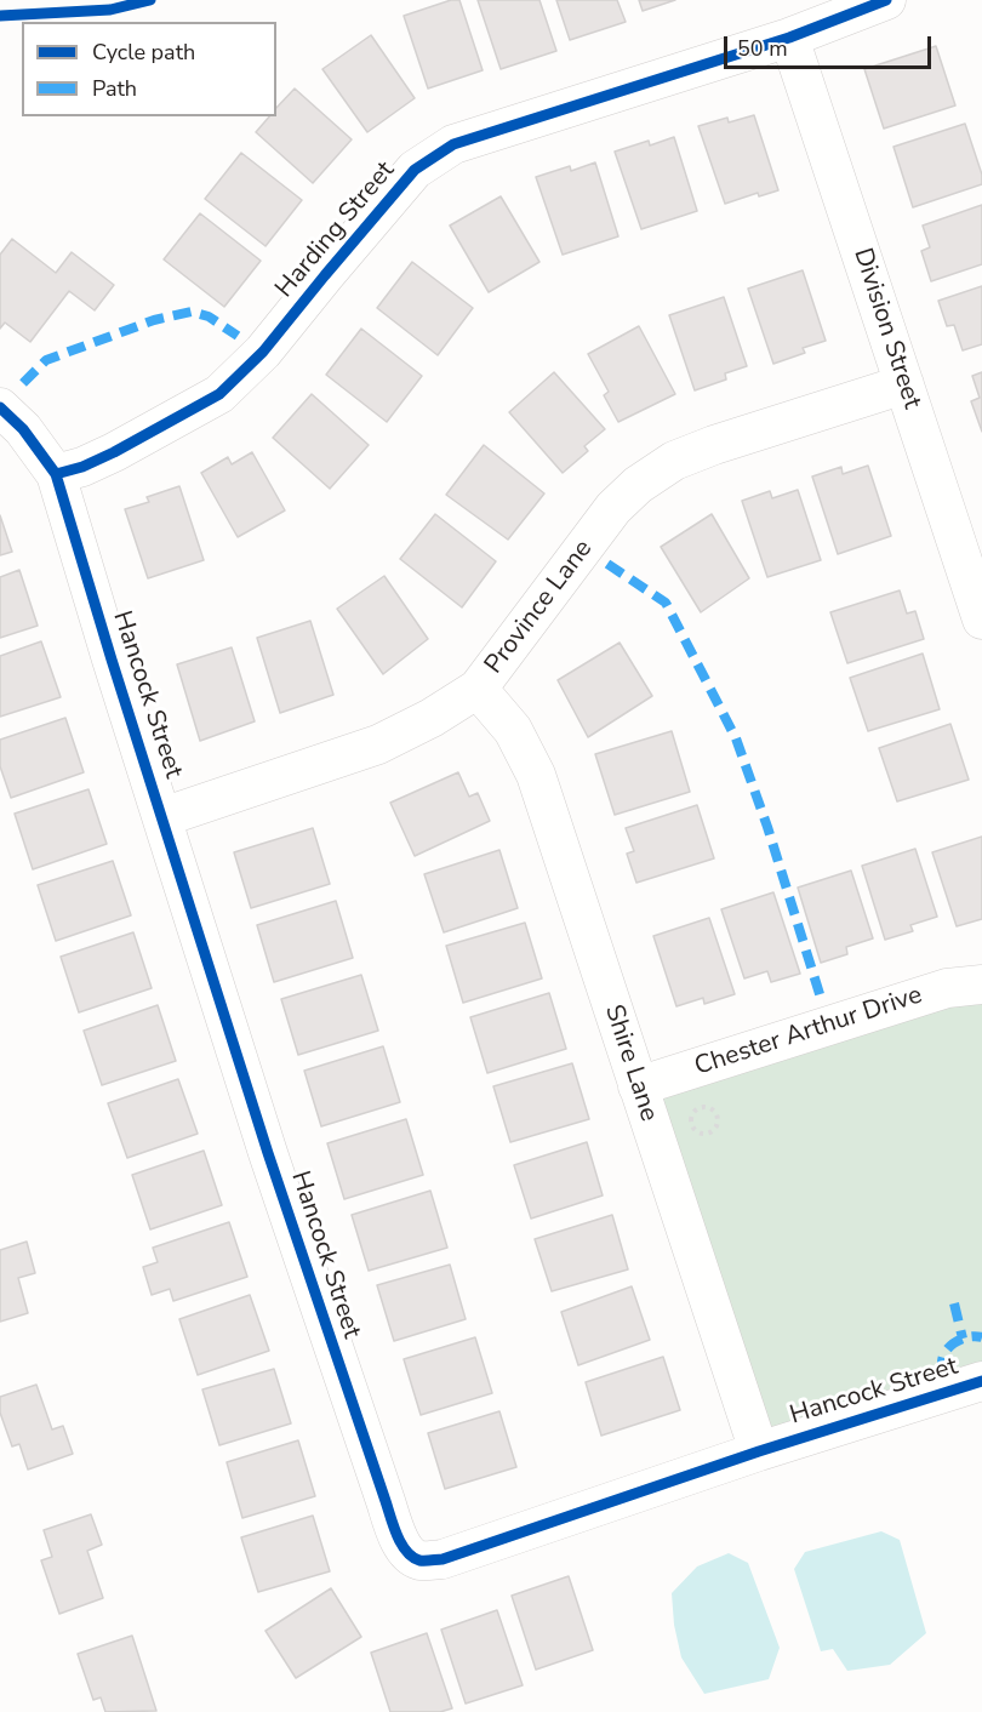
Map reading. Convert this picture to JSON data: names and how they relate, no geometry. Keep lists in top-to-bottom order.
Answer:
{
  "streets": {
    "street": [
      "Harding Street",
      "Division Street",
      "Province Lane",
      "Hancock Street",
      "Chester Arthur Drive",
      "Shire Lane"
    ]
  },
  "crossings": [
    ["Harding Street", "Division Street"],
    ["Harding Street", "Hancock Street"],
    ["Division Street", "Province Lane"],
    ["Province Lane", "Hancock Street"],
    ["Province Lane", "Shire Lane"],
    ["Hancock Street", "Shire Lane"],
    ["Chester Arthur Drive", "Shire Lane"]
  ],
  "legend": ["Cycle path", "Path"],
  "scale_bar": "50 m"
}
